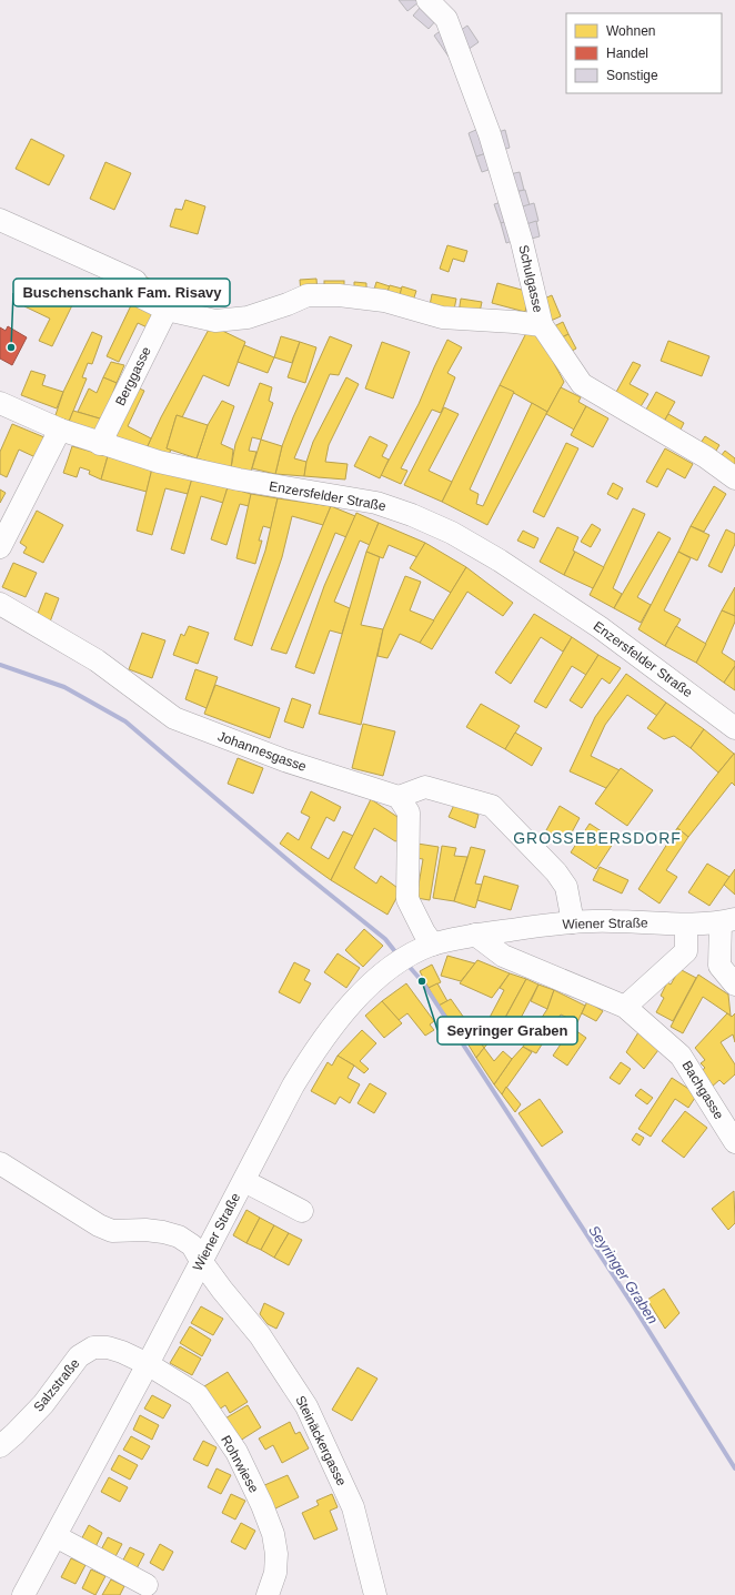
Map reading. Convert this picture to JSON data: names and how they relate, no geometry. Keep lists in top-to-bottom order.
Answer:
{
  "streets": {
    "street": [
      "Schulgasse",
      "Berggasse",
      "Enzersfelder Straße",
      "Johannesgasse",
      "Wiener Straße",
      "Bachgasse",
      "Salzstraße",
      "Steinäckergasse",
      "Rohrwiese"
    ]
  },
  "crossings": [
    ["Berggasse", "Enzersfelder Straße"],
    ["Wiener Straße", "Salzstraße"],
    ["Wiener Straße", "Steinäckergasse"],
    ["Wiener Straße", "Rohrwiese"],
    ["Salzstraße", "Rohrwiese"]
  ],
  "districts": ["GROSSEBERSDORF"],
  "water": ["Seyringer Graben"],
  "places": ["Buschenschank Fam. Risavy", "Seyringer Graben"],
  "legend": ["Wohnen", "Handel", "Sonstige"]
}
